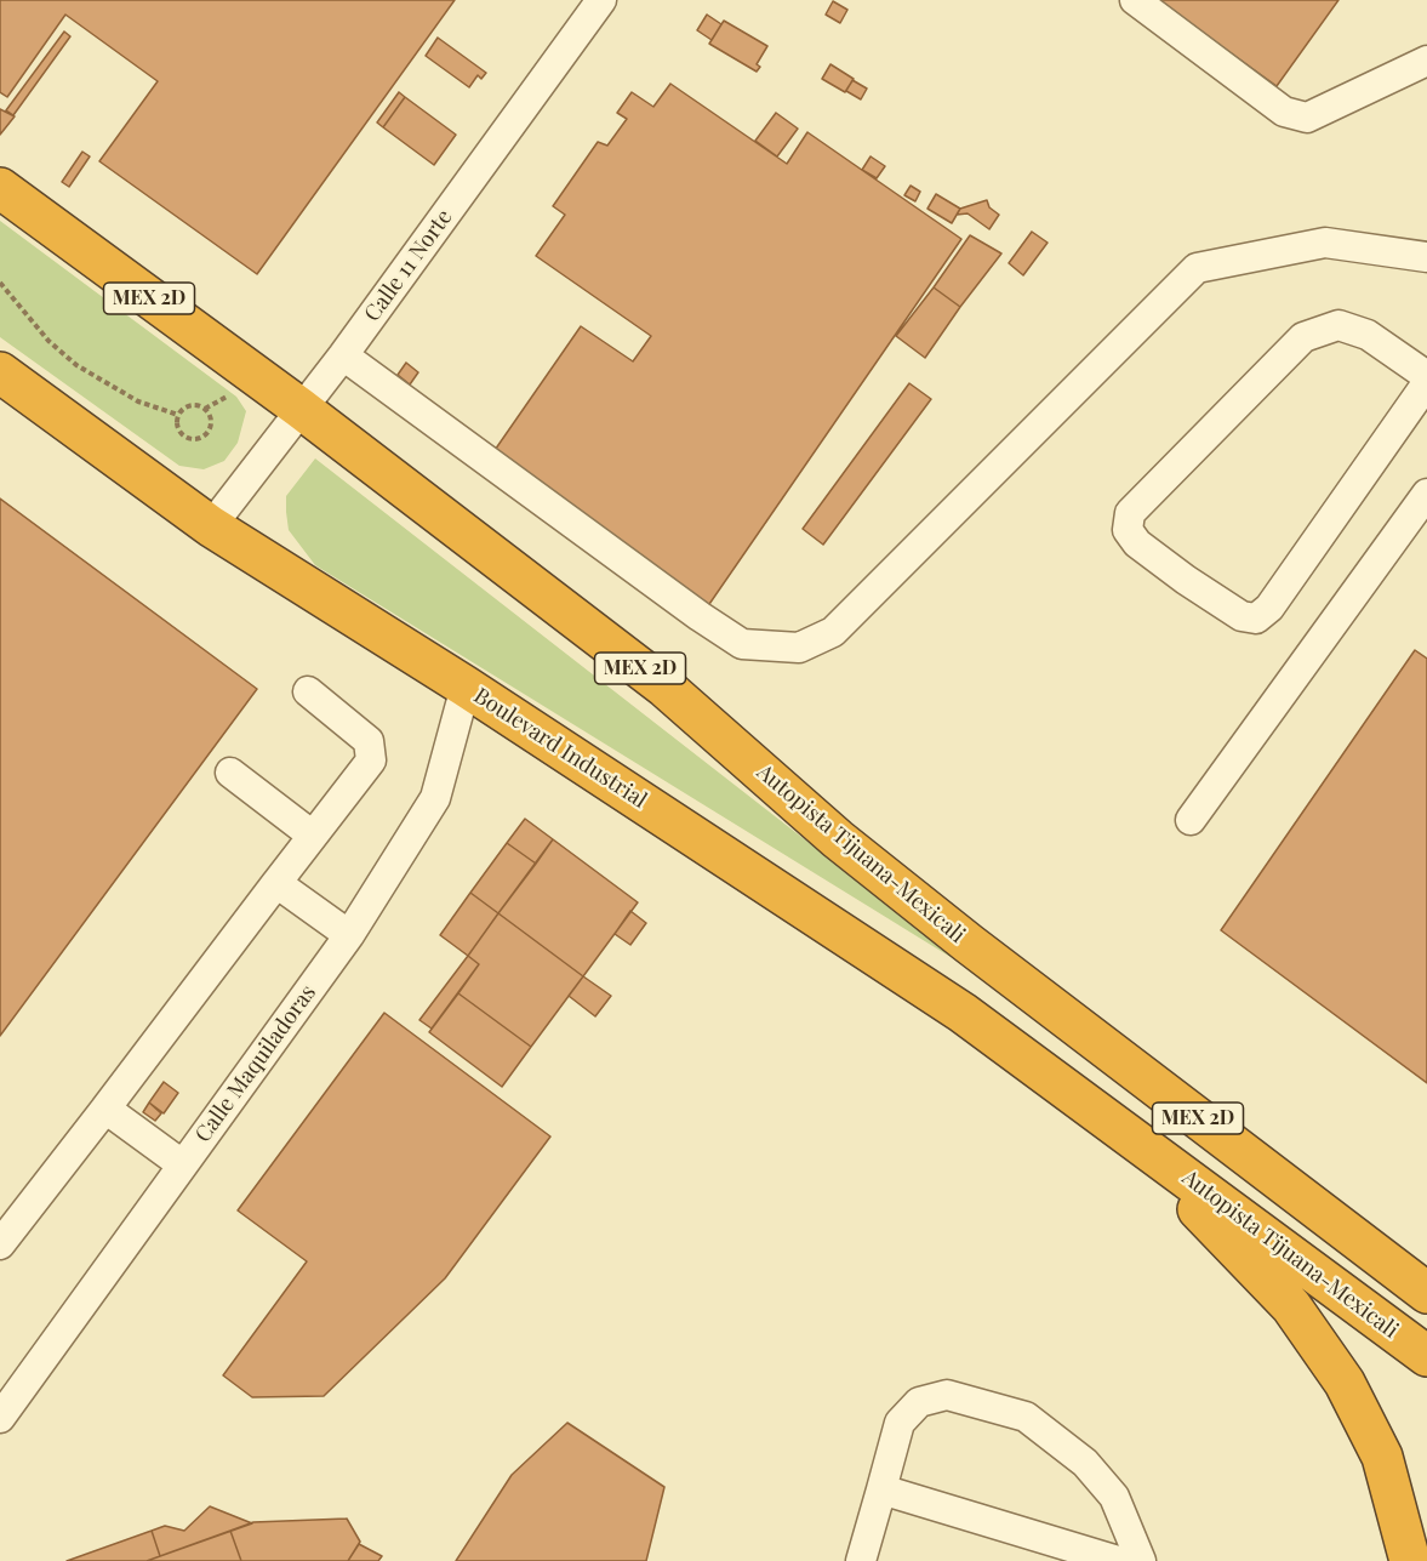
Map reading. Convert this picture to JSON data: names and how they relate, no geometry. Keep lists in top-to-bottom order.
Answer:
{
  "streets": {
    "highway": ["MEX 2D", "Boulevard Industrial", "Autopista Tijuana-Mexicali"],
    "street": ["Calle 11 Norte", "Calle Maquiladoras"]
  },
  "crossings": [
    ["Calle 11 Norte", "MEX 2D"],
    ["Calle 11 Norte", "Boulevard Industrial"],
    ["Calle 11 Norte", "Autopista Tijuana-Mexicali"],
    ["MEX 2D", "Autopista Tijuana-Mexicali"],
    ["Boulevard Industrial", "Autopista Tijuana-Mexicali"],
    ["Boulevard Industrial", "Calle Maquiladoras"]
  ]
}
